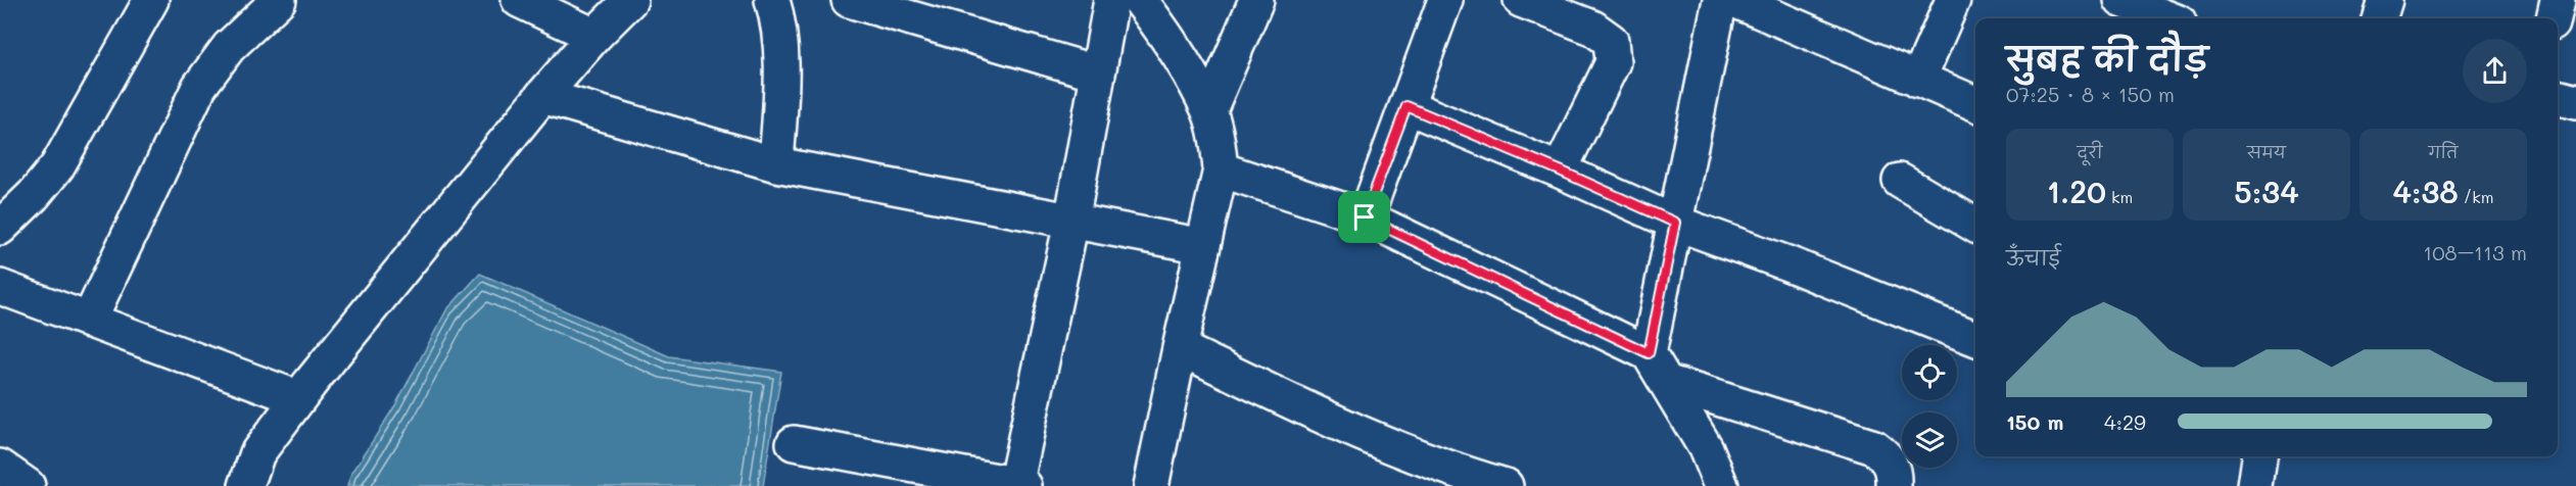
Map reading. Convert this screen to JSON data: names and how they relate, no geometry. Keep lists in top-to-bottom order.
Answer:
{
  "page": {
    "heading": ["सुबह की दौड़", "07:25 · 8 × 150 m"],
    "stats": [
      ["दूरी", "1.20 km"],
      ["समय", "5:34"],
      ["गति", "4:38 /km"]
    ],
    "chart": ["ऊँचाई", "108–113 m"],
    "list": [
      {
        "name": "150 m",
        "note": "4:29"
      }
    ]
  }
}
